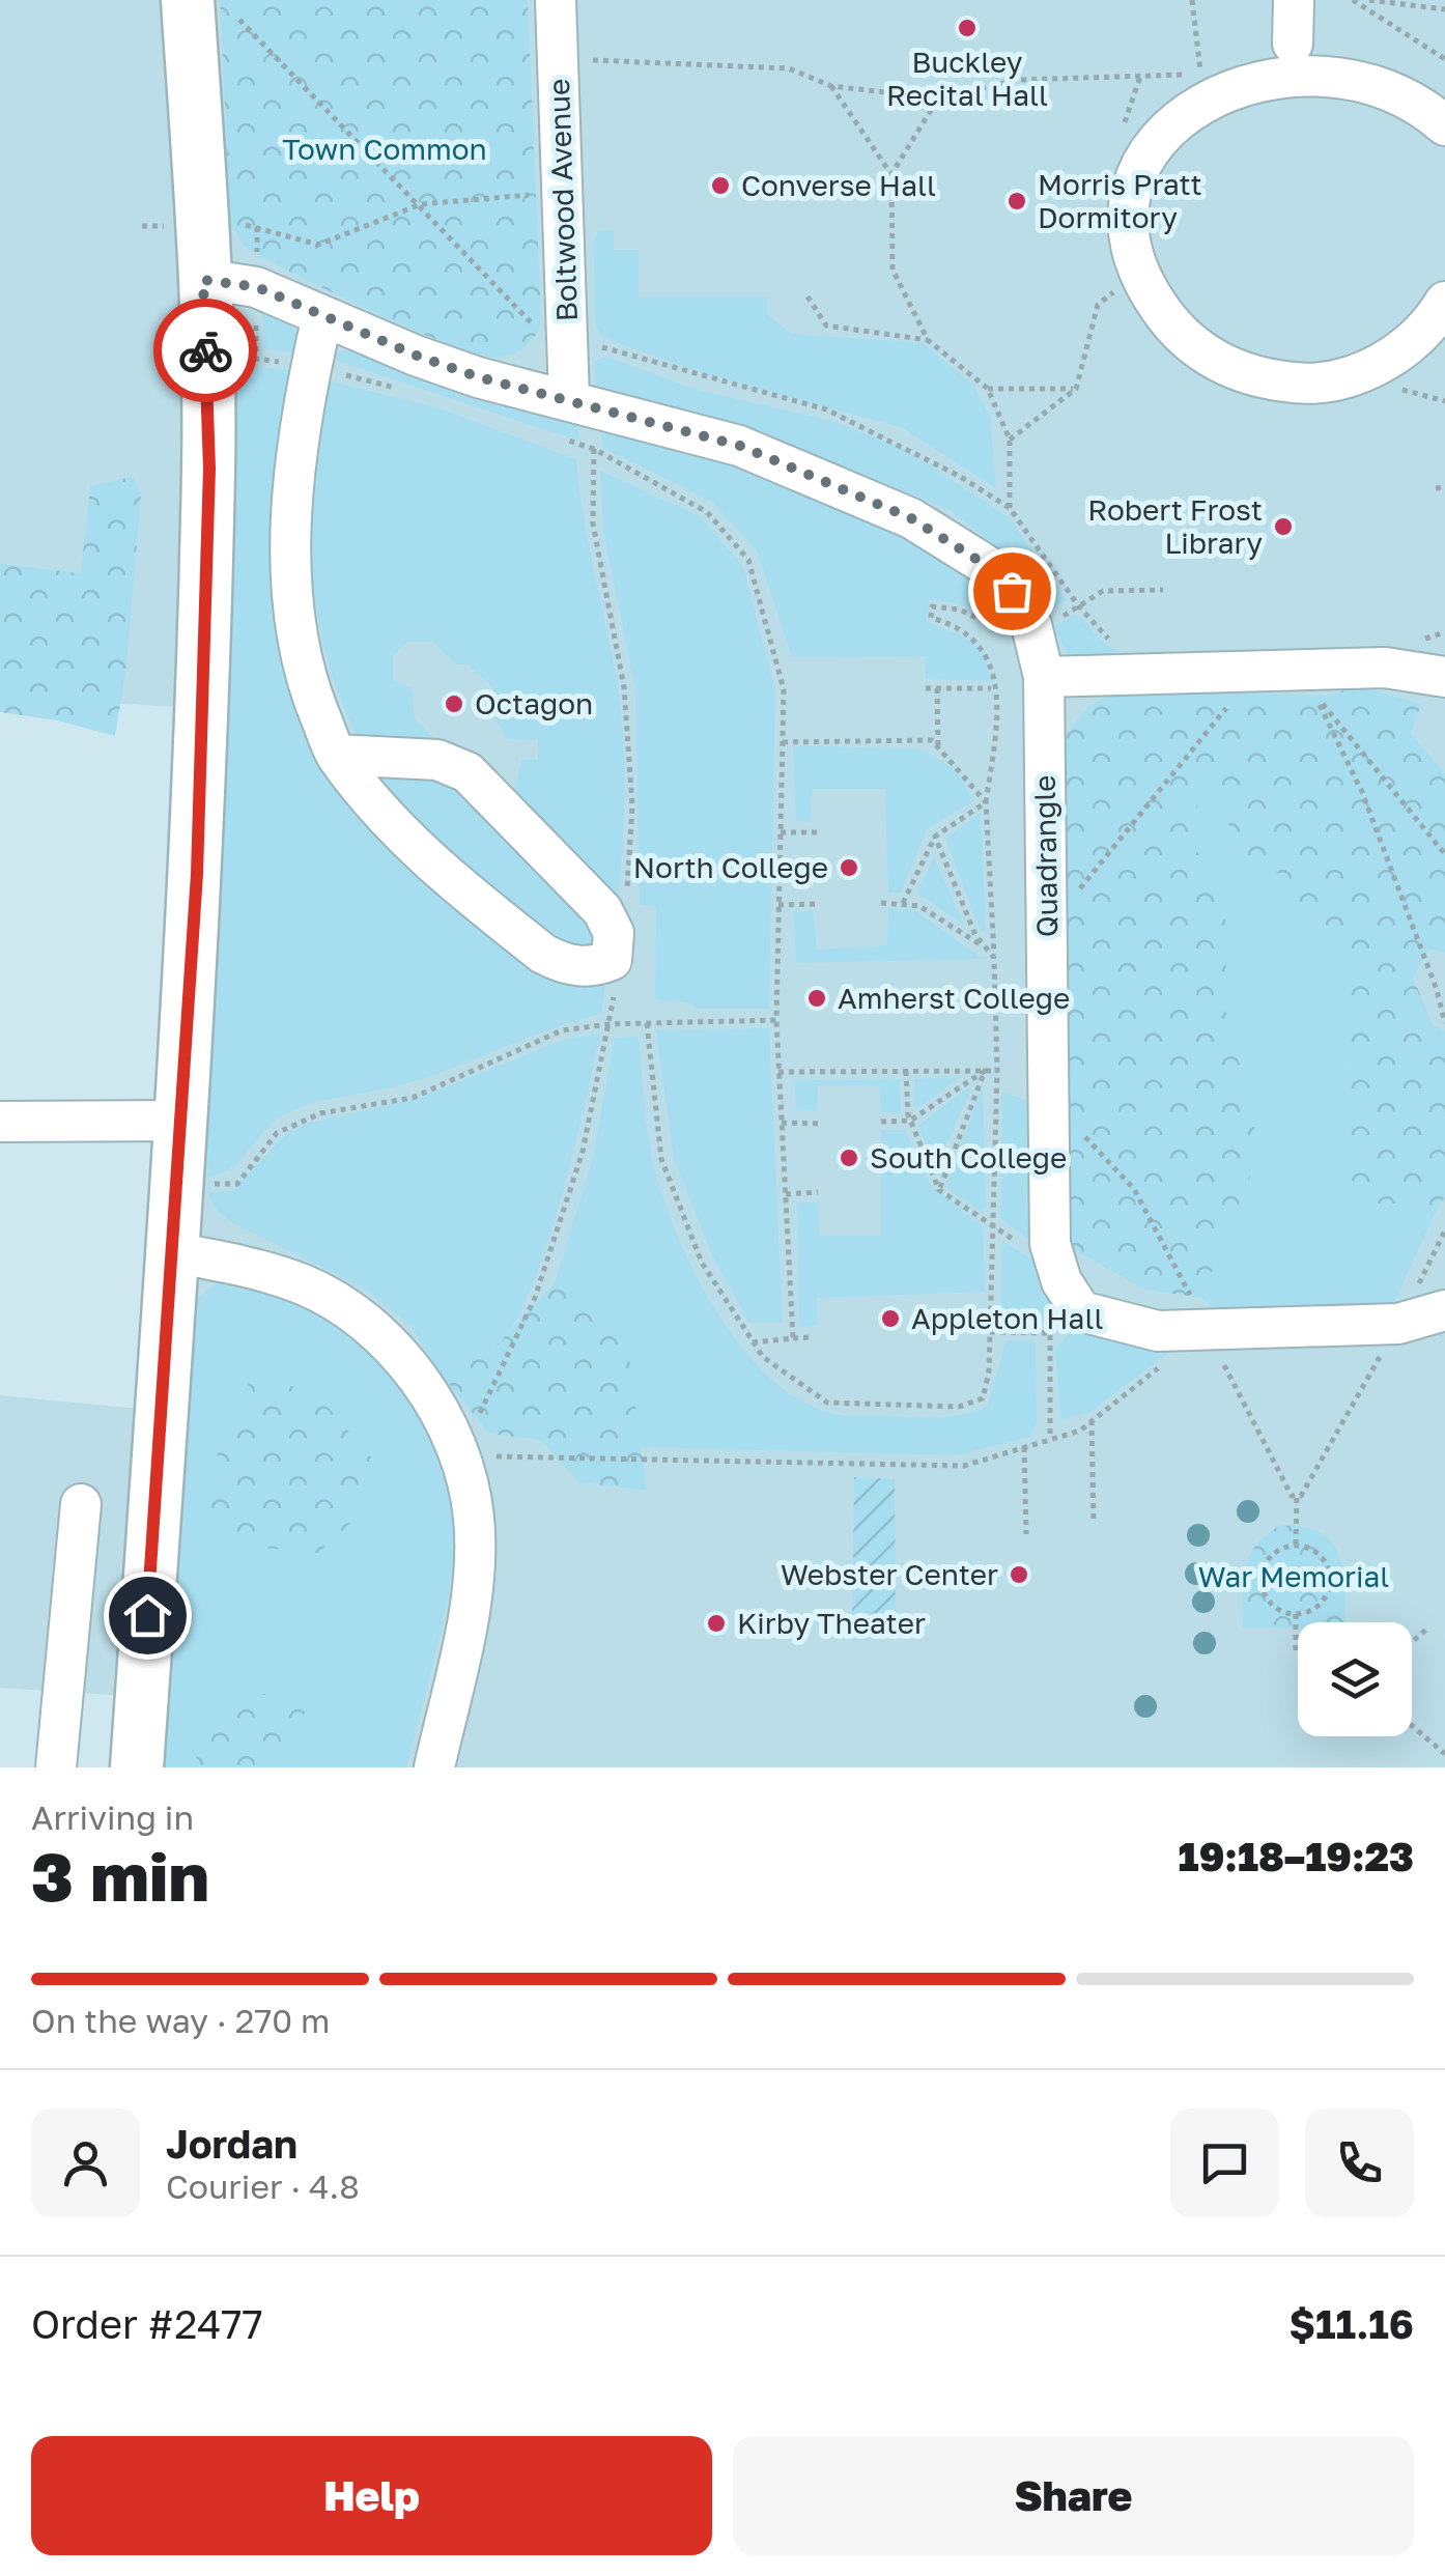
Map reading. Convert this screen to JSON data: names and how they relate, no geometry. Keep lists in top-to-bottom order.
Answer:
{
  "streets": {
    "street": ["Boltwood Avenue", "Quadrangle"]
  },
  "crossings": [
    ["Boltwood Avenue", "Quadrangle"]
  ],
  "parks": ["Town Common", "War Memorial"],
  "places": [
    "Buckley Recital Hall",
    "Converse Hall",
    "Morris Pratt Dormitory",
    "Robert Frost Library",
    "Octagon",
    "North College",
    "Amherst College",
    "South College",
    "Appleton Hall",
    "Webster Center",
    "Kirby Theater"
  ],
  "page": {
    "heading": ["3 min", "Arriving in", "19:18–19:23"],
    "panel": [
      "Jordan",
      "Courier · 4.8",
      "Order #2477",
      "$11.16"
    ],
    "bar": "On the way · 270 m",
    "buttons": ["Help", "Share"]
  }
}
